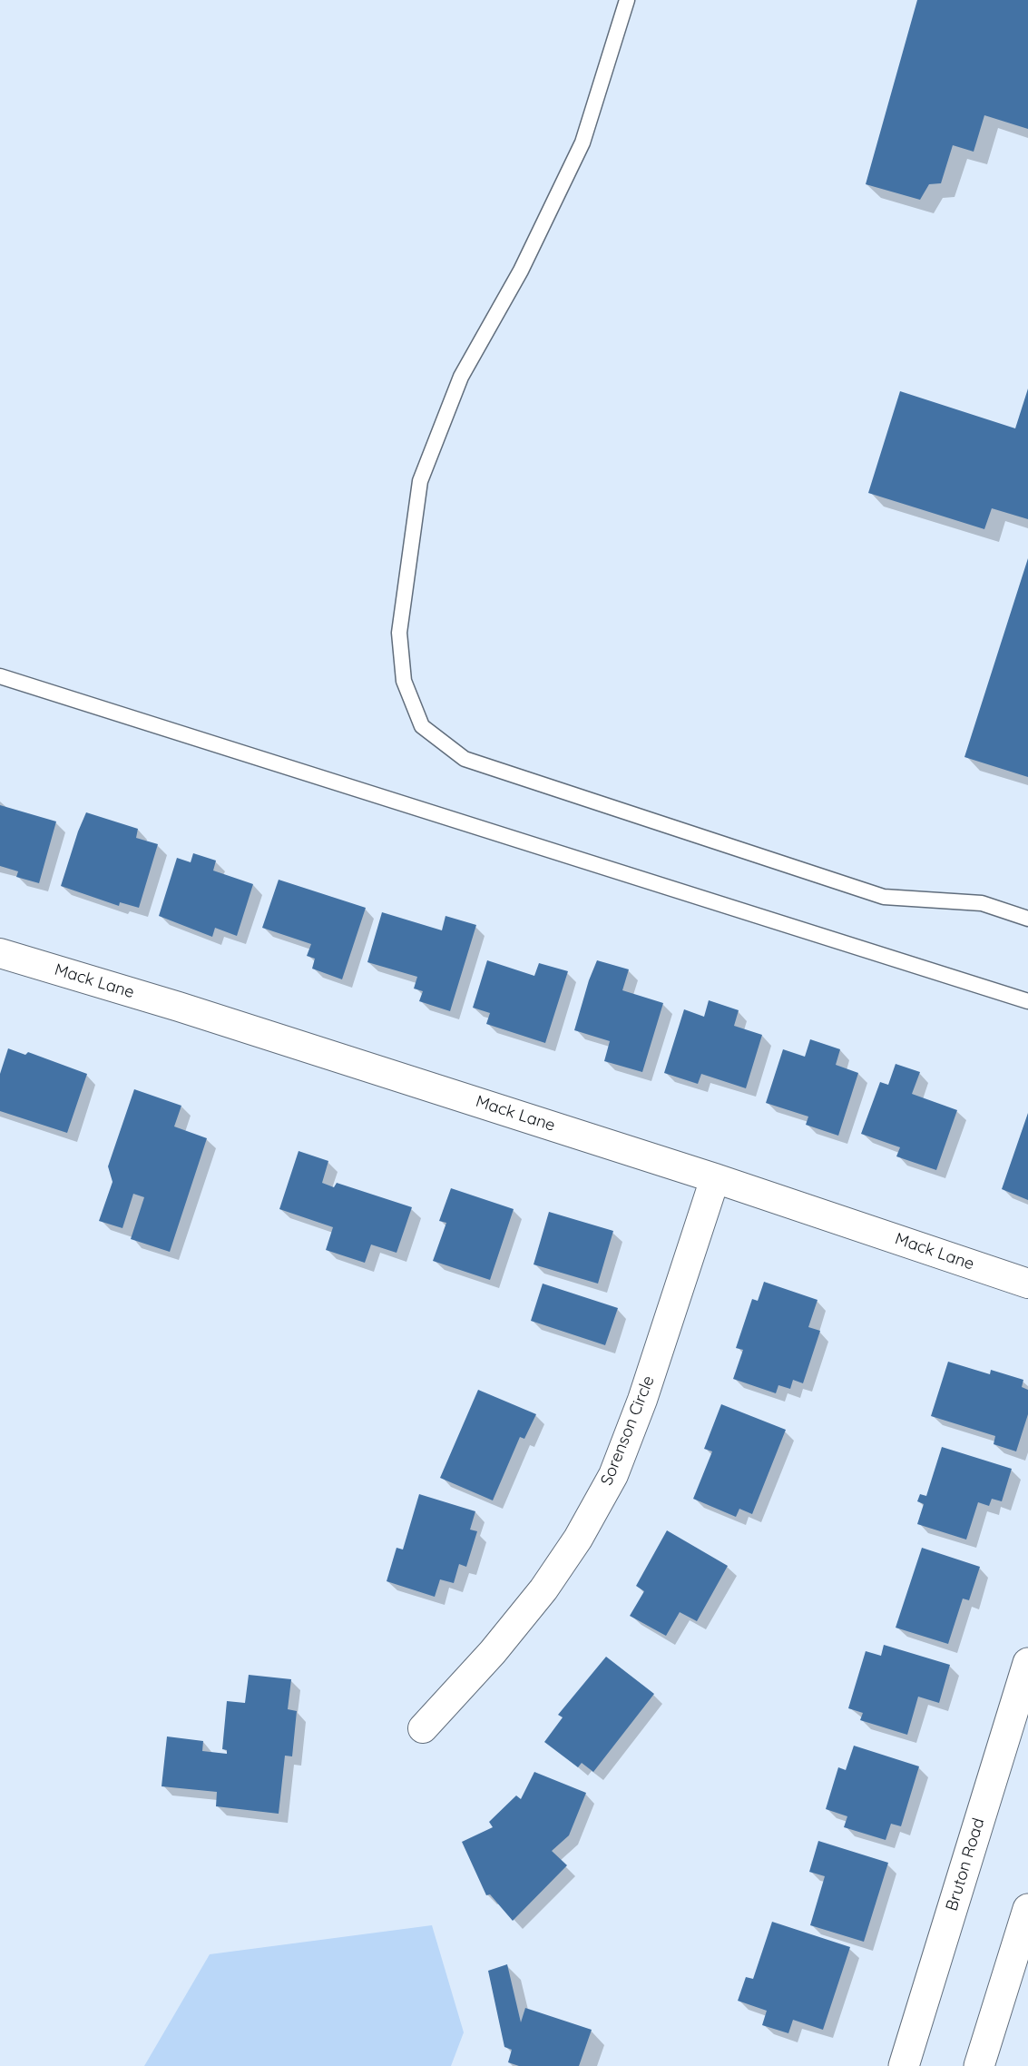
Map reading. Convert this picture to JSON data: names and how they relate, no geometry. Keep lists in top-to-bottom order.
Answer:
{
  "streets": {
    "main road": ["Bruton Road"],
    "street": ["Mack Lane", "Sorenson Circle"]
  },
  "crossings": [
    ["Mack Lane", "Sorenson Circle"]
  ]
}
